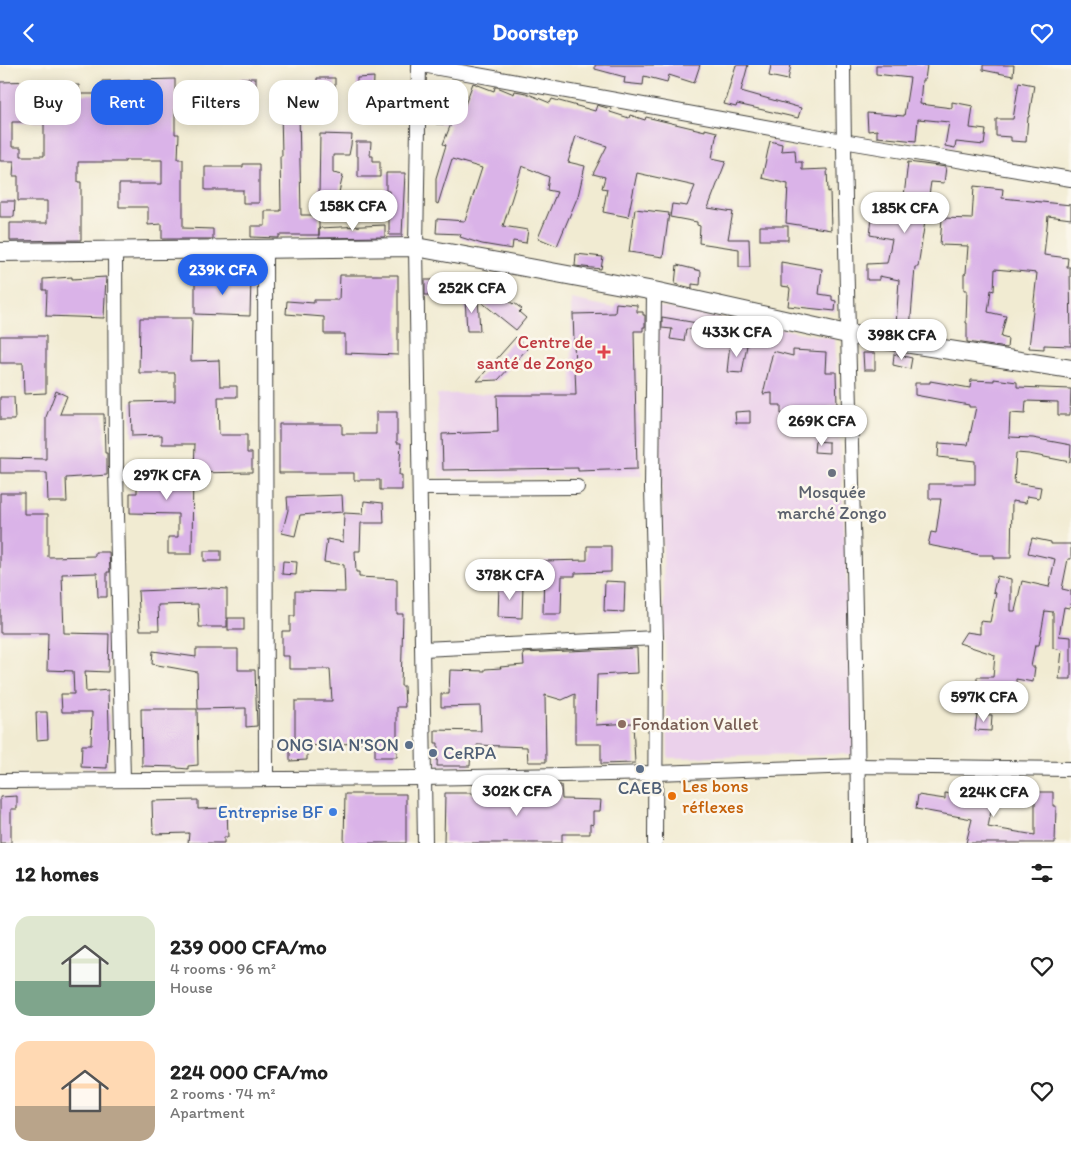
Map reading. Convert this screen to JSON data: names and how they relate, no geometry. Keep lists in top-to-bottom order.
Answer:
{
  "places": {
    "health": ["Centre de santé de Zongo"],
    "other": [
      "Mosquée marché Zongo",
      "Fondation Vallet",
      "ONG SIA N'SON",
      "CeRPA",
      "CAEB",
      "Les bons réflexes",
      "Entreprise BF"
    ]
  },
  "page": {
    "header": "Doorstep",
    "chip": [
      "Buy",
      "Rent",
      "Filters",
      "New",
      "Apartment"
    ],
    "price": [
      "158K CFA",
      "185K CFA",
      "239K CFA",
      "252K CFA",
      "433K CFA",
      "398K CFA",
      "269K CFA",
      "297K CFA",
      "378K CFA",
      "597K CFA",
      "302K CFA",
      "224K CFA"
    ],
    "heading": "12 homes",
    "list": [
      {
        "name": "239 000 CFA/mo",
        "note": "4 rooms · 96 m² · House"
      },
      {
        "name": "224 000 CFA/mo",
        "note": "2 rooms · 74 m² · Apartment"
      }
    ]
  }
}
